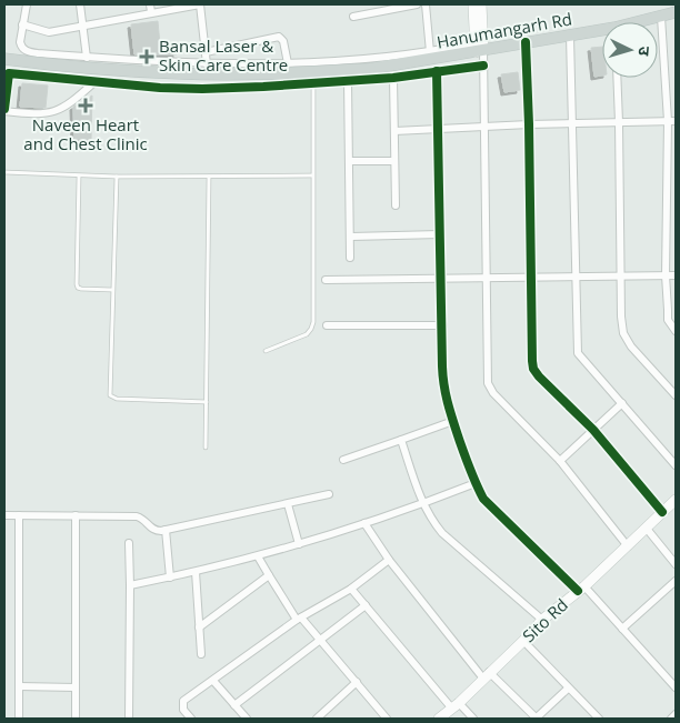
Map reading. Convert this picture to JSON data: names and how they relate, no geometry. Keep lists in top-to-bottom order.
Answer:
{
  "streets": {
    "main road": ["Hanumangarh Rd", "Sito Rd"]
  },
  "places": {
    "health": ["Bansal Laser & Skin Care Centre", "Naveen Heart and Chest Clinic"]
  },
  "north": "right"
}
